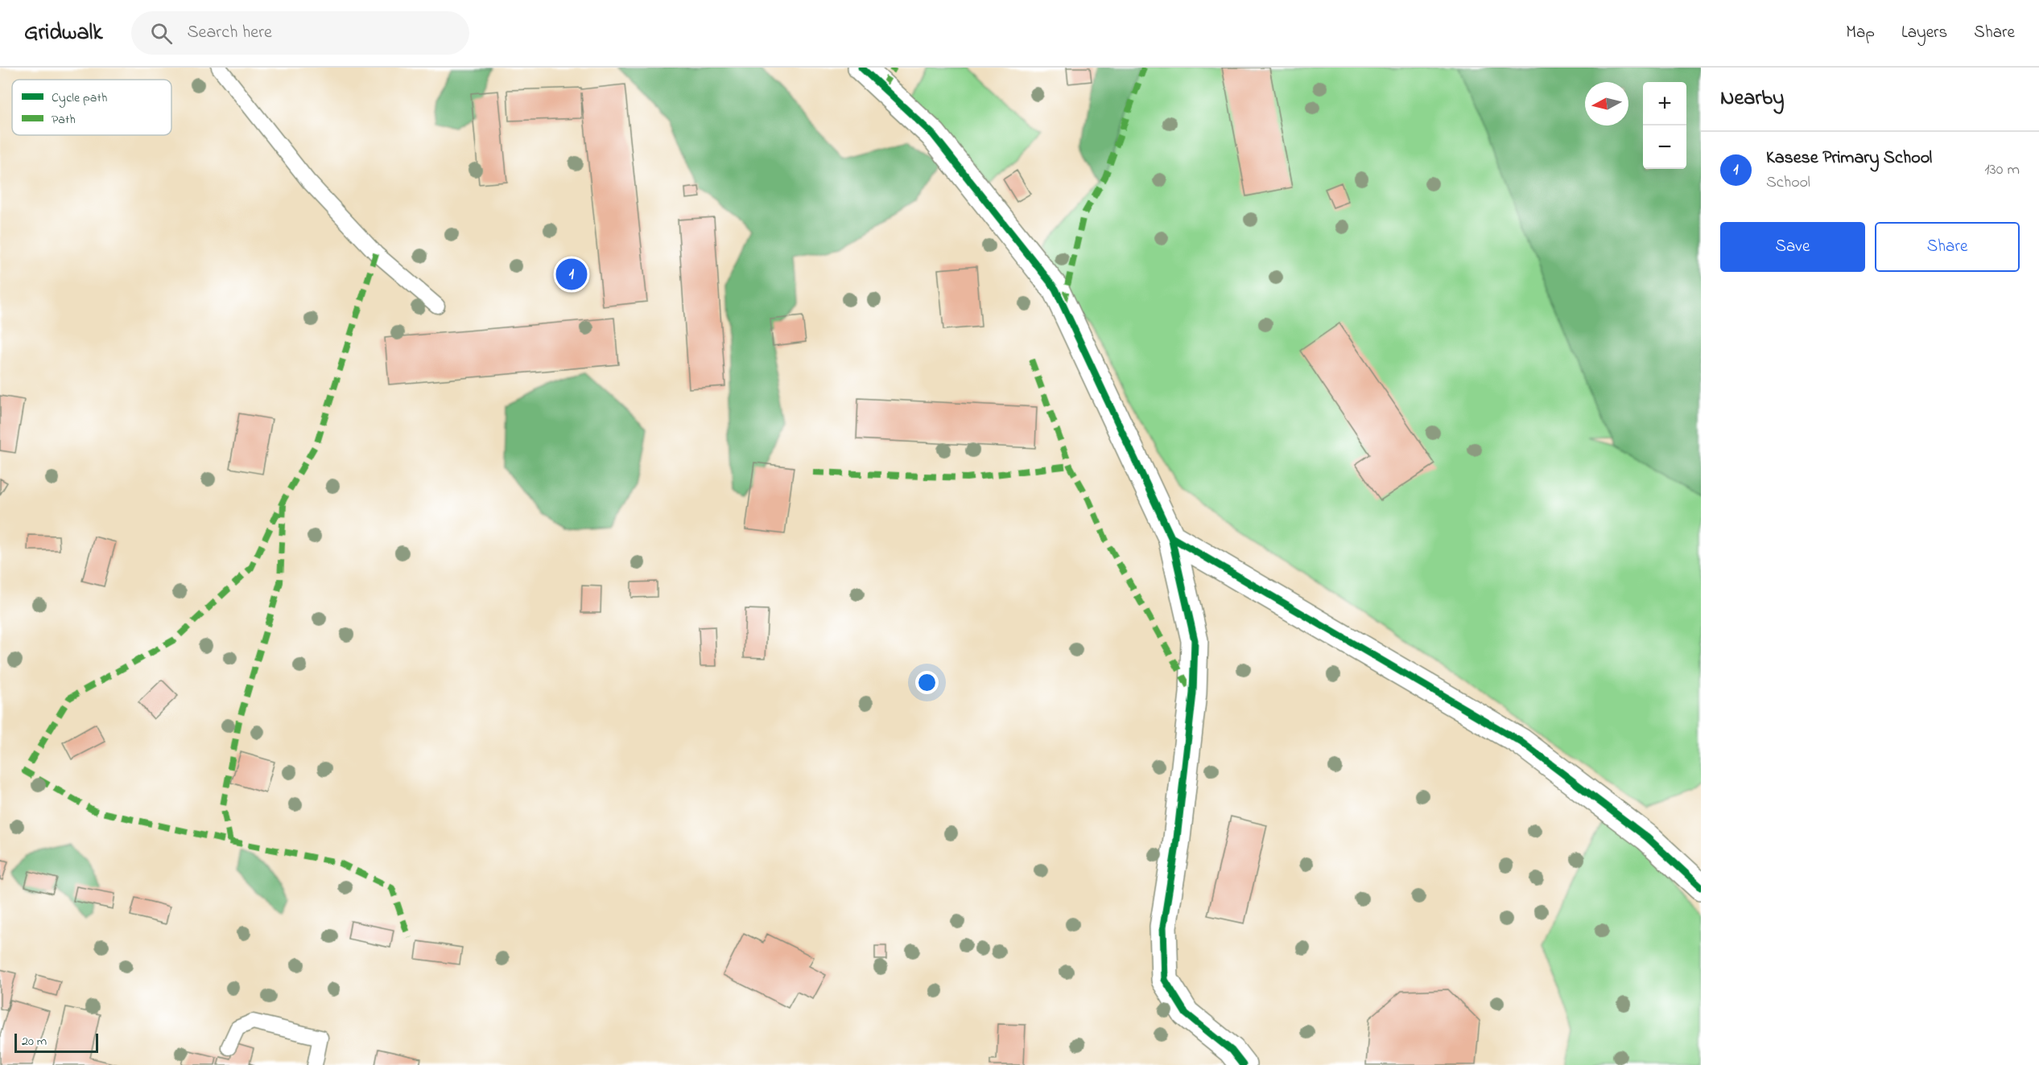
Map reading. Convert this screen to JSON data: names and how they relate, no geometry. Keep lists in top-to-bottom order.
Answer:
{
  "legend": ["Cycle path", "Path"],
  "scale_bar": "20 m",
  "north": "left",
  "page": {
    "header": "Gridwalk",
    "search": "Search here",
    "nav": ["Map", "Layers", "Share"],
    "heading": "Nearby",
    "map_buttons": ["+", "−"],
    "list": [
      {
        "mark": "1",
        "name": "Kasese Primary School",
        "note": "School",
        "value": "130 m"
      }
    ],
    "buttons": ["Save", "Share"],
    "pins": "1",
    "scale": "20 m"
  }
}
